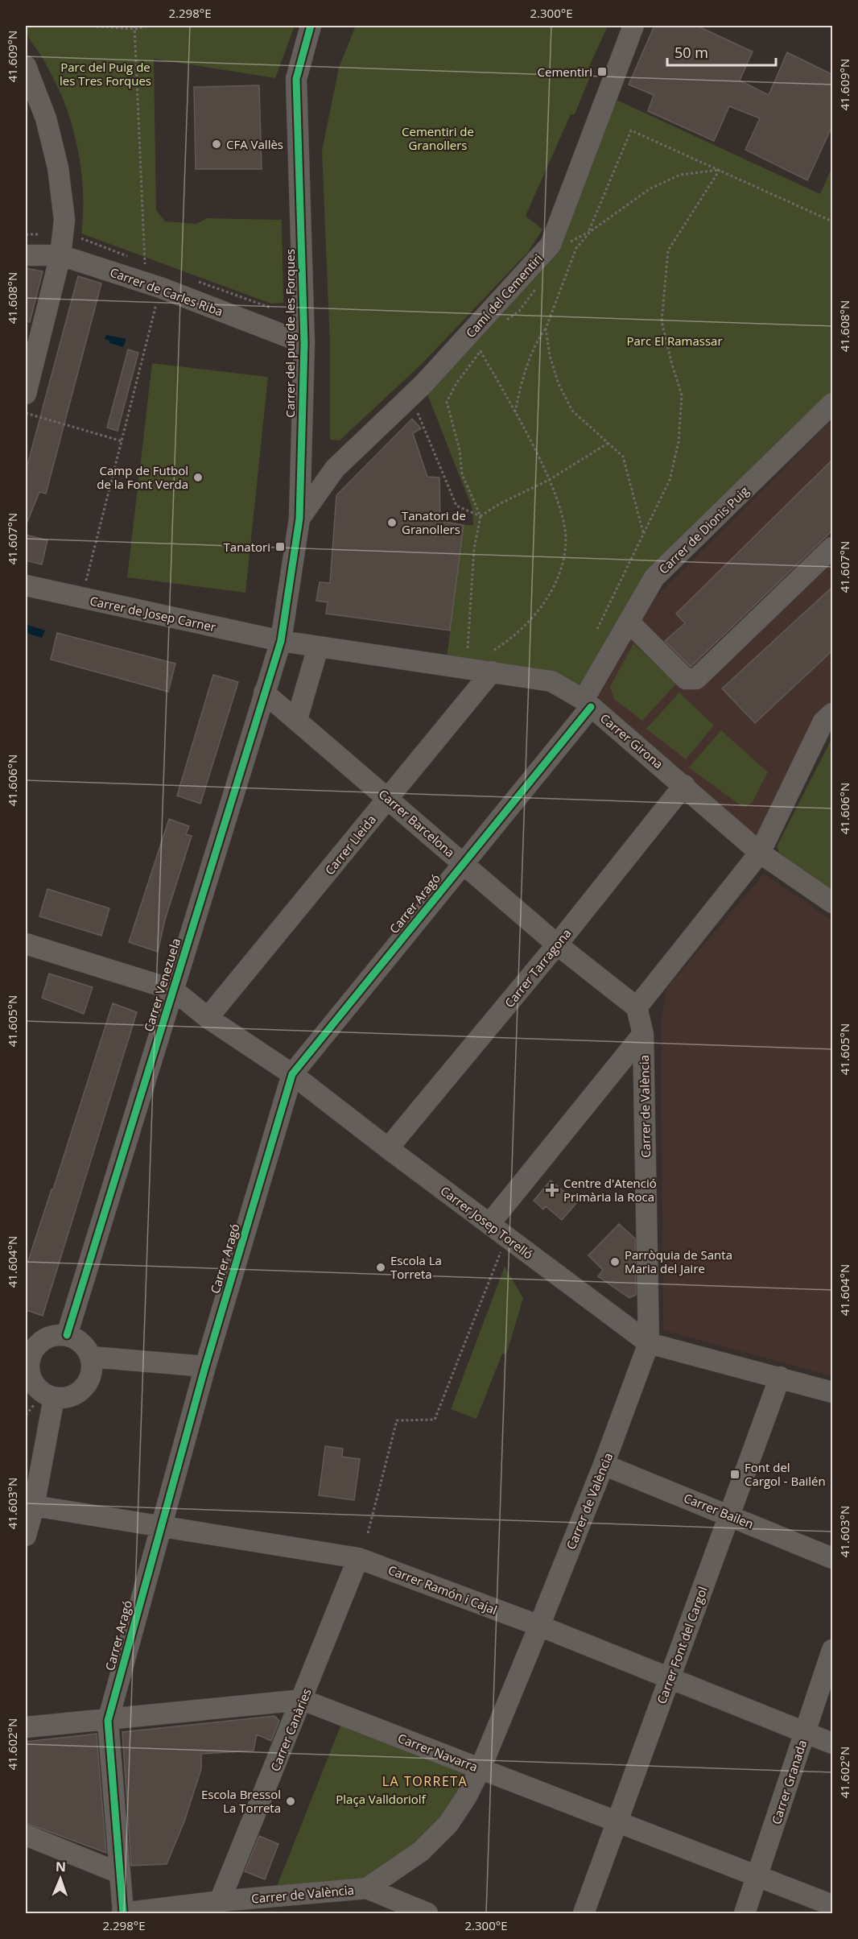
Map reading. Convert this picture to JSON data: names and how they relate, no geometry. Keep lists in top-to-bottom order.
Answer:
{
  "streets": {
    "street": [
      "Carrer de Carles Riba",
      "Camí del Cementiri",
      "Carrer del puig de les Forques",
      "Carrer de Dionis Puig",
      "Carrer de Josep Carner",
      "Carrer Girona",
      "Carrer Barcelona",
      "Carrer Lleida",
      "Carrer Aragó",
      "Carrer Tarragona",
      "Carrer Venezuela",
      "Carrer de València",
      "Carrer Josep Torelló",
      "Carrer Bailen",
      "Carrer Ramón i Cajal",
      "Carrer Font del Cargol",
      "Carrer Canàries",
      "Carrer Navarra",
      "Carrer Granada"
    ]
  },
  "crossings": [
    ["Carrer de Carles Riba", "Carrer del puig de les Forques"],
    ["Camí del Cementiri", "Carrer del puig de les Forques"],
    ["Carrer del puig de les Forques", "Carrer de Josep Carner"],
    ["Carrer del puig de les Forques", "Carrer Girona"],
    ["Carrer del puig de les Forques", "Carrer Venezuela"],
    ["Carrer de Dionis Puig", "Carrer Girona"],
    ["Carrer de Dionis Puig", "Carrer Aragó"],
    ["Carrer de Josep Carner", "Carrer Girona"],
    ["Carrer de Josep Carner", "Carrer Venezuela"],
    ["Carrer Girona", "Carrer Lleida"],
    ["Carrer Girona", "Carrer Aragó"],
    ["Carrer Girona", "Carrer Tarragona"],
    ["Carrer Girona", "Carrer Venezuela"],
    ["Carrer Barcelona", "Carrer Lleida"],
    ["Carrer Barcelona", "Carrer Aragó"],
    ["Carrer Barcelona", "Carrer Tarragona"],
    ["Carrer Barcelona", "Carrer Venezuela"],
    ["Carrer Barcelona", "Carrer de València"],
    ["Carrer Lleida", "Carrer Josep Torelló"],
    ["Carrer Aragó", "Carrer de València"],
    ["Carrer Aragó", "Carrer Josep Torelló"],
    ["Carrer Aragó", "Carrer Ramón i Cajal"],
    ["Carrer Aragó", "Carrer Navarra"],
    ["Carrer Tarragona", "Carrer Josep Torelló"],
    ["Carrer Venezuela", "Carrer Josep Torelló"],
    ["Carrer de València", "Carrer Josep Torelló"],
    ["Carrer de València", "Carrer Bailen"],
    ["Carrer de València", "Carrer Ramón i Cajal"],
    ["Carrer de València", "Carrer Canàries"],
    ["Carrer de València", "Carrer Navarra"],
    ["Carrer Josep Torelló", "Carrer Font del Cargol"],
    ["Carrer Bailen", "Carrer Font del Cargol"],
    ["Carrer Ramón i Cajal", "Carrer Font del Cargol"],
    ["Carrer Ramón i Cajal", "Carrer Canàries"],
    ["Carrer Ramón i Cajal", "Carrer Granada"],
    ["Carrer Font del Cargol", "Carrer Navarra"],
    ["Carrer Canàries", "Carrer Navarra"],
    ["Carrer Navarra", "Carrer Granada"]
  ],
  "districts": ["LA TORRETA"],
  "parks": [
    "Parc del Puig de les Tres Forques",
    "Cementiri de Granollers",
    "Parc El Ramassar",
    "Plaça Valldoriolf"
  ],
  "places": {
    "transit": ["Cementiri", "Tanatori", "Font del Cargol - Bailén"],
    "other": [
      "CFA Vallès",
      "Camp de Futbol de la Font Verda",
      "Tanatori de Granollers",
      "Parròquia de Santa Maria del Jaire",
      "Escola La Torreta",
      "Escola Bressol La Torreta"
    ],
    "health": ["Centre d'Atenció Primària la Roca"]
  },
  "scale_bar": "50 m",
  "north": "top",
  "coordinates": [
    "2.298°E",
    "2.300°E",
    "41.609°N",
    "41.608°N",
    "41.607°N",
    "41.606°N",
    "41.605°N",
    "41.604°N",
    "41.603°N",
    "41.602°N"
  ]
}
